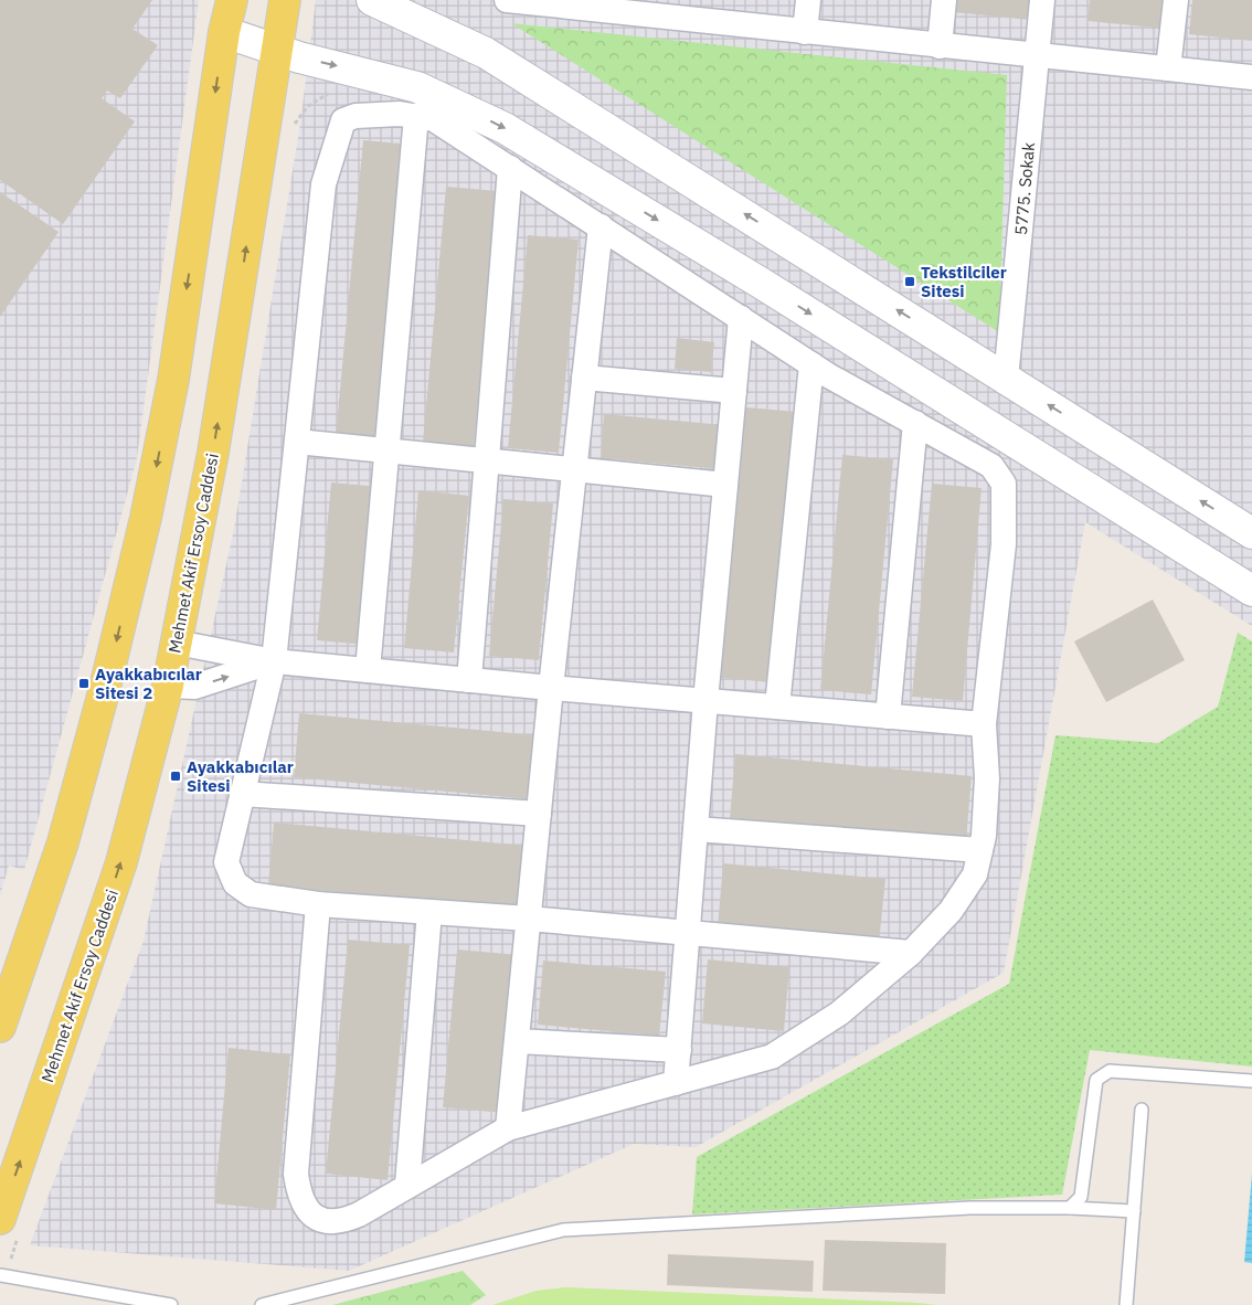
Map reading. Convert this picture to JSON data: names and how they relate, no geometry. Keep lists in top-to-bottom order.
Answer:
{
  "streets": {
    "main road": ["Mehmet Akif Ersoy Caddesi"],
    "street": ["5775. Sokak"]
  },
  "places": {
    "transit": ["Tekstilciler Sitesi", "Ayakkabıcılar Sitesi 2", "Ayakkabıcılar Sitesi"]
  }
}
